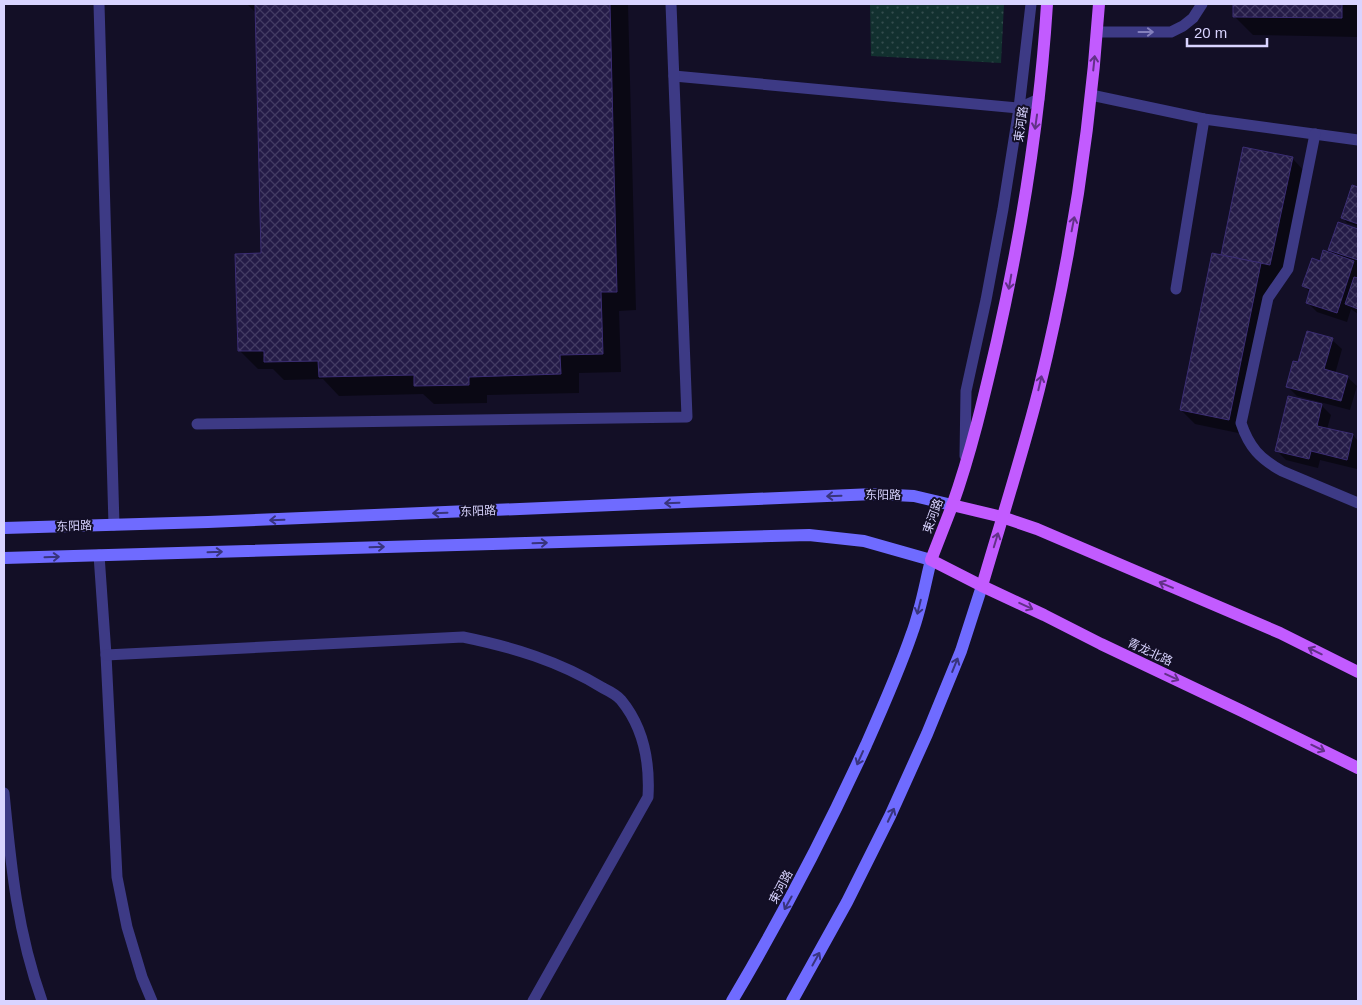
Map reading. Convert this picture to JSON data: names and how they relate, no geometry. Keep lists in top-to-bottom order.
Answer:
{
  "streets": {
    "main road": ["束河路", "东阳路", "青龙北路"]
  },
  "crossings": [
    ["束河路", "东阳路"],
    ["束河路", "青龙北路"]
  ],
  "scale_bar": "20 m"
}
